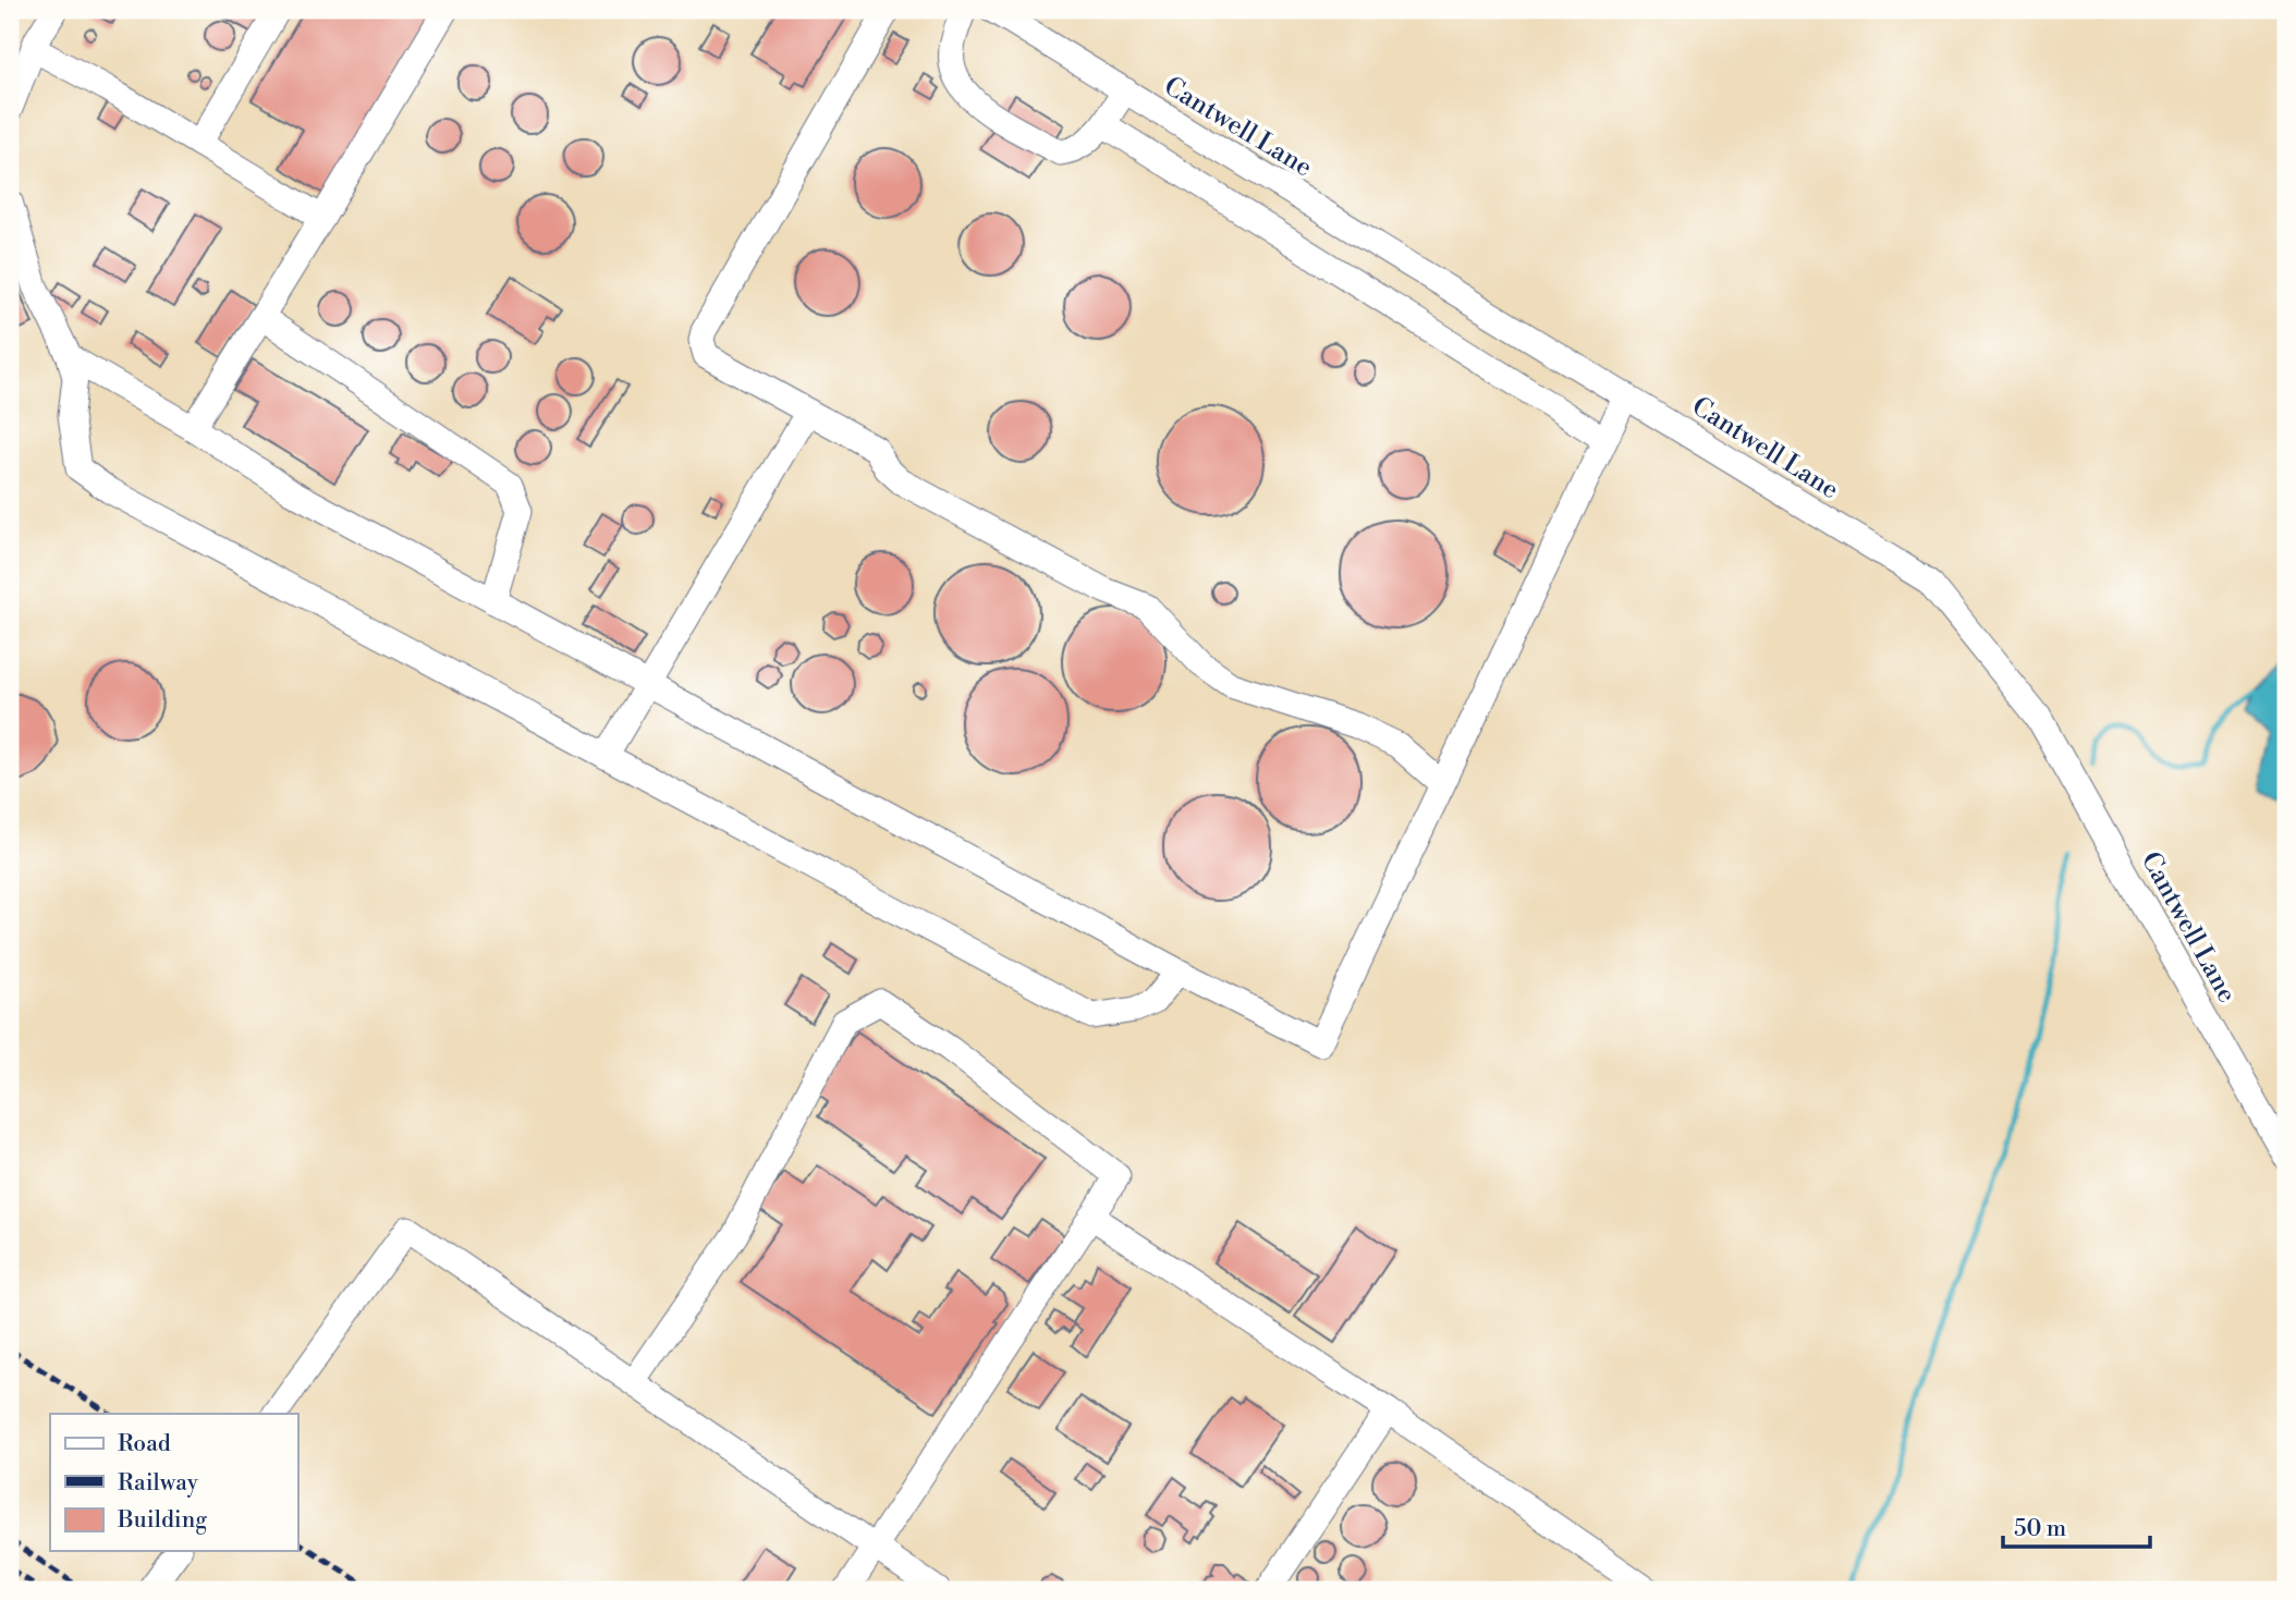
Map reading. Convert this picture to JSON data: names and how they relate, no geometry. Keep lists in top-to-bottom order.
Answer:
{
  "streets": {
    "street": ["Cantwell Lane"]
  },
  "legend": ["Road", "Railway", "Building"],
  "scale_bar": "50 m"
}
